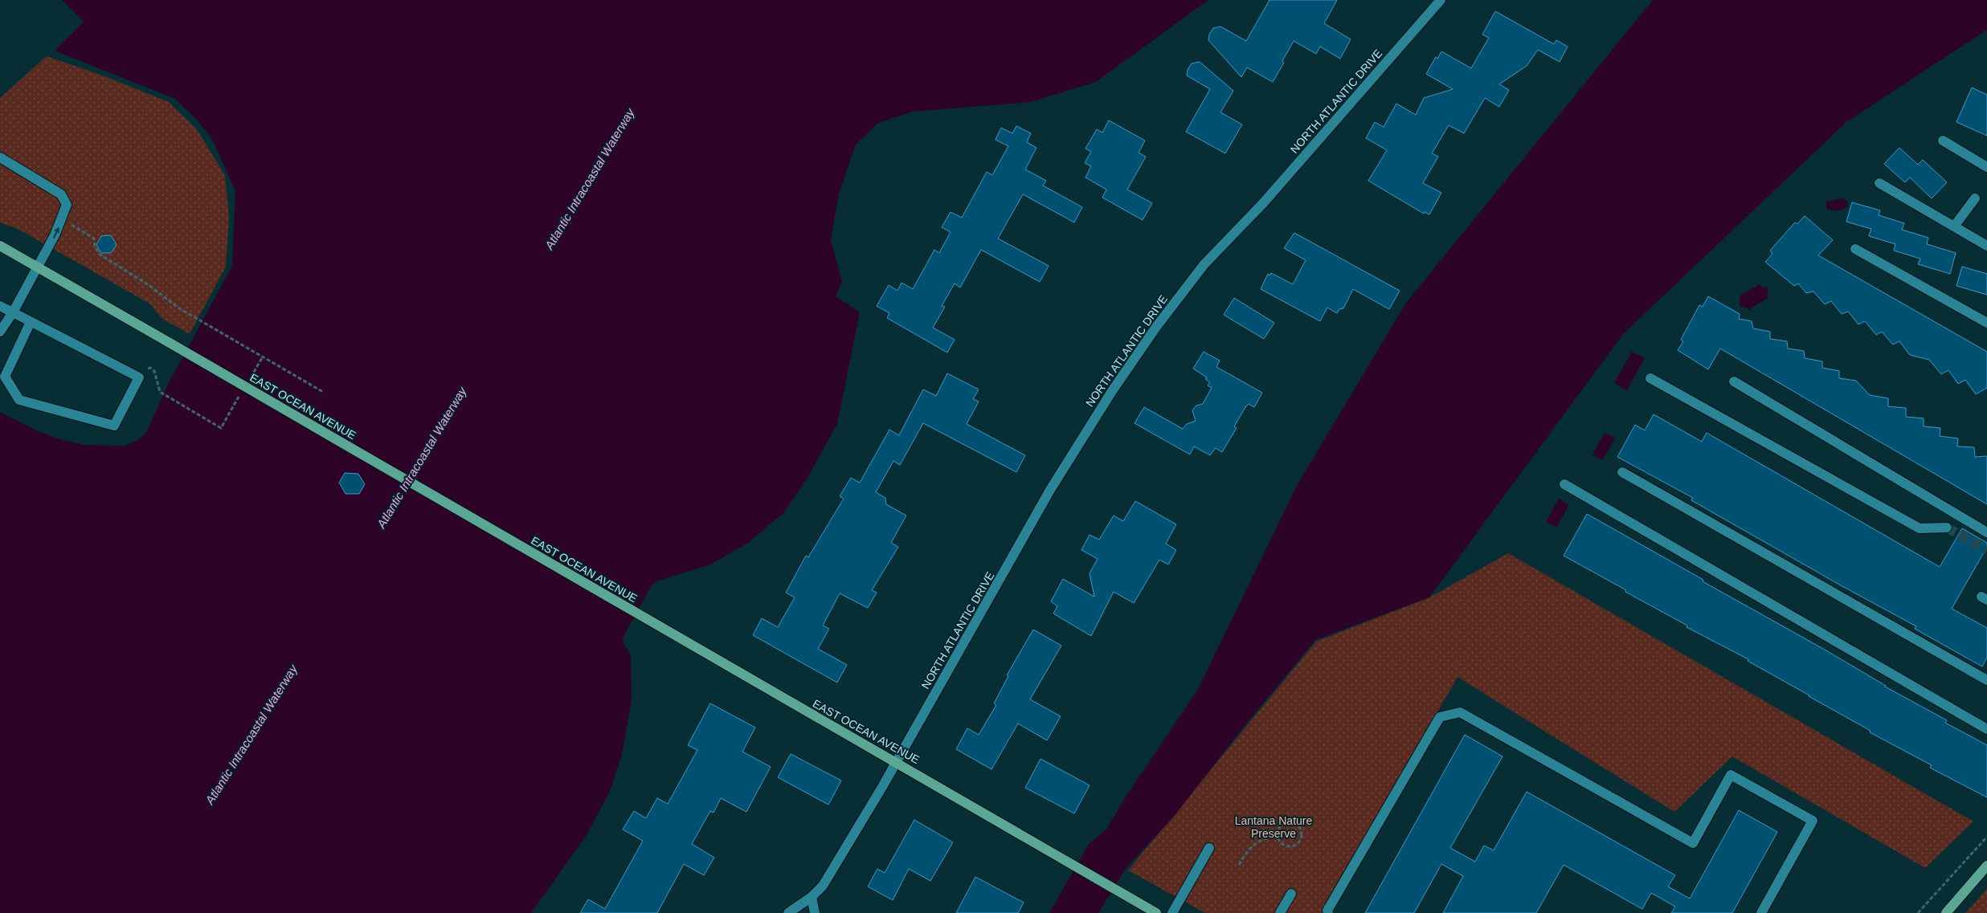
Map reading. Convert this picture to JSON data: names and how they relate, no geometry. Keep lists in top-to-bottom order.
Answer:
{
  "streets": {
    "main road": ["EAST OCEAN AVENUE"],
    "street": ["NORTH ATLANTIC DRIVE"]
  },
  "crossings": [
    ["NORTH ATLANTIC DRIVE", "EAST OCEAN AVENUE"]
  ],
  "water": ["Atlantic Intracoastal Waterway"],
  "parks": ["Lantana Nature Preserve"]
}
